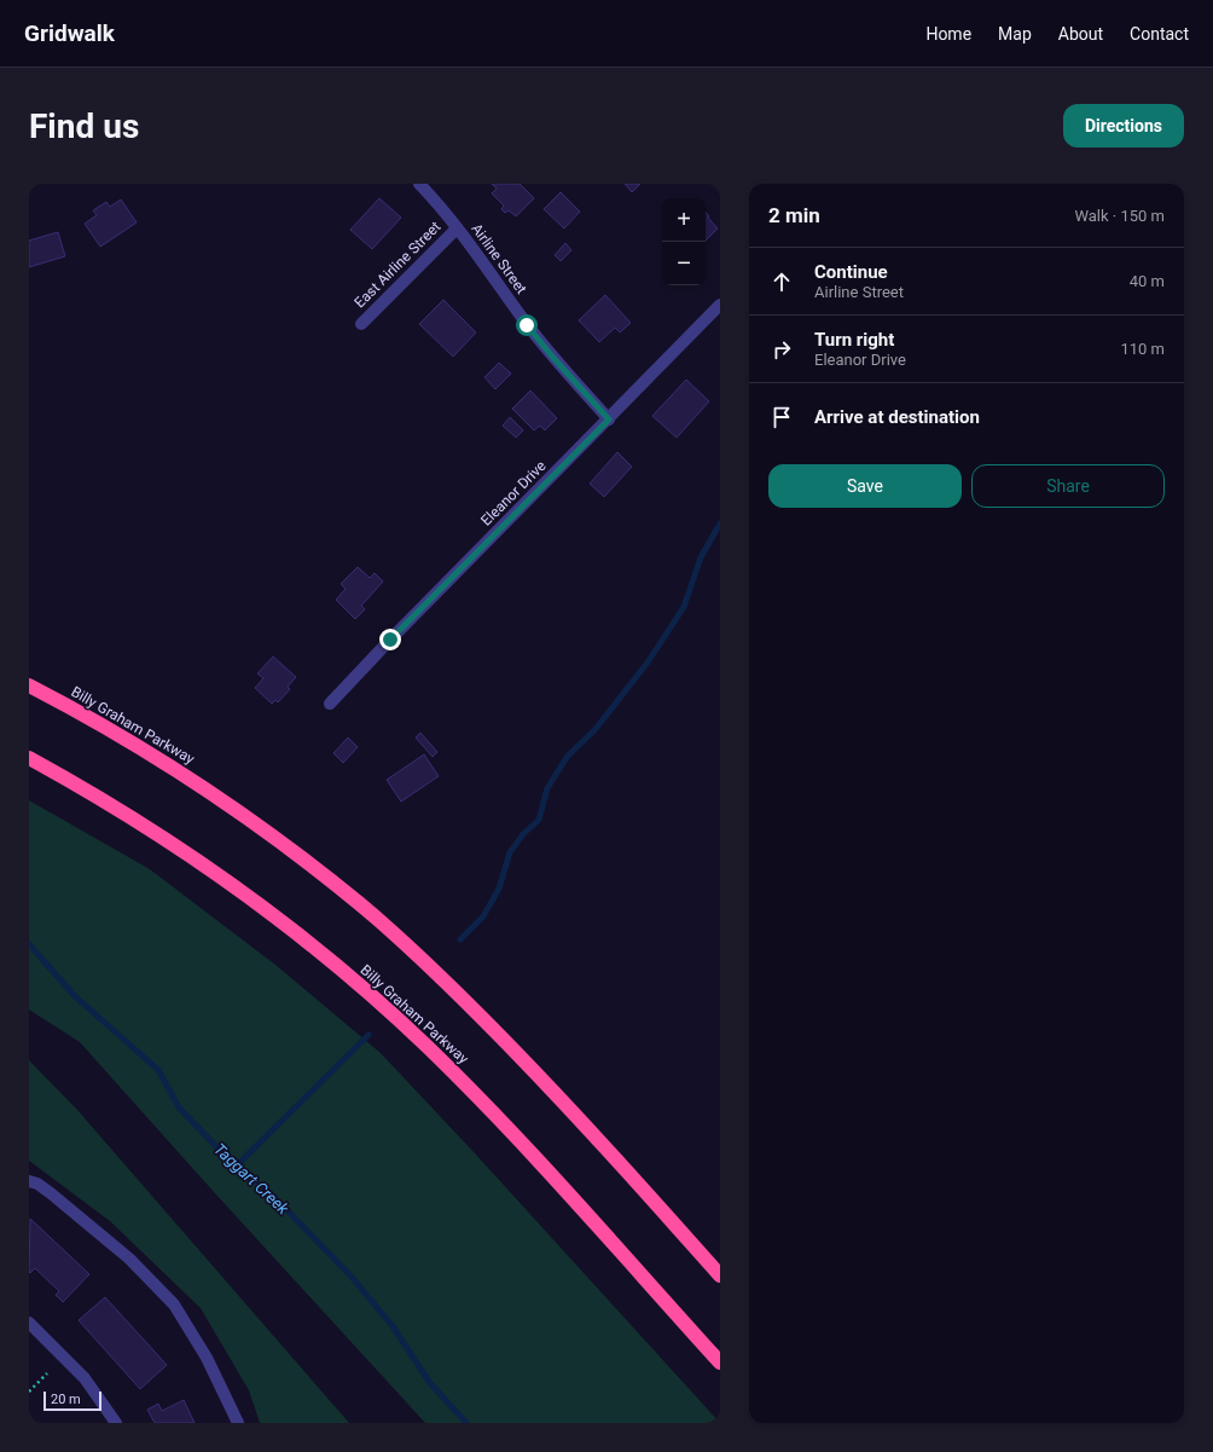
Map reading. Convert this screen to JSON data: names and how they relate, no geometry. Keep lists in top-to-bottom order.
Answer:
{
  "streets": {
    "highway": ["Billy Graham Parkway"],
    "street": ["Airline Street", "East Airline Street", "Eleanor Drive"]
  },
  "crossings": [
    ["Airline Street", "East Airline Street"],
    ["Airline Street", "Eleanor Drive"]
  ],
  "water": ["Taggart Creek"],
  "scale_bar": "20 m",
  "page": {
    "header": "Gridwalk",
    "nav": [
      "Home",
      "Map",
      "About",
      "Contact"
    ],
    "buttons": [
      "Directions",
      ["Save", "Share"]
    ],
    "title": "Find us",
    "heading": ["2 min", "Walk · 150 m"],
    "map_buttons": ["+", "−"],
    "list": [
      ["Continue", "Airline Street", "40 m"],
      ["Turn right", "Eleanor Drive", "110 m"],
      "Arrive at destination"
    ],
    "scale": "20 m"
  }
}
